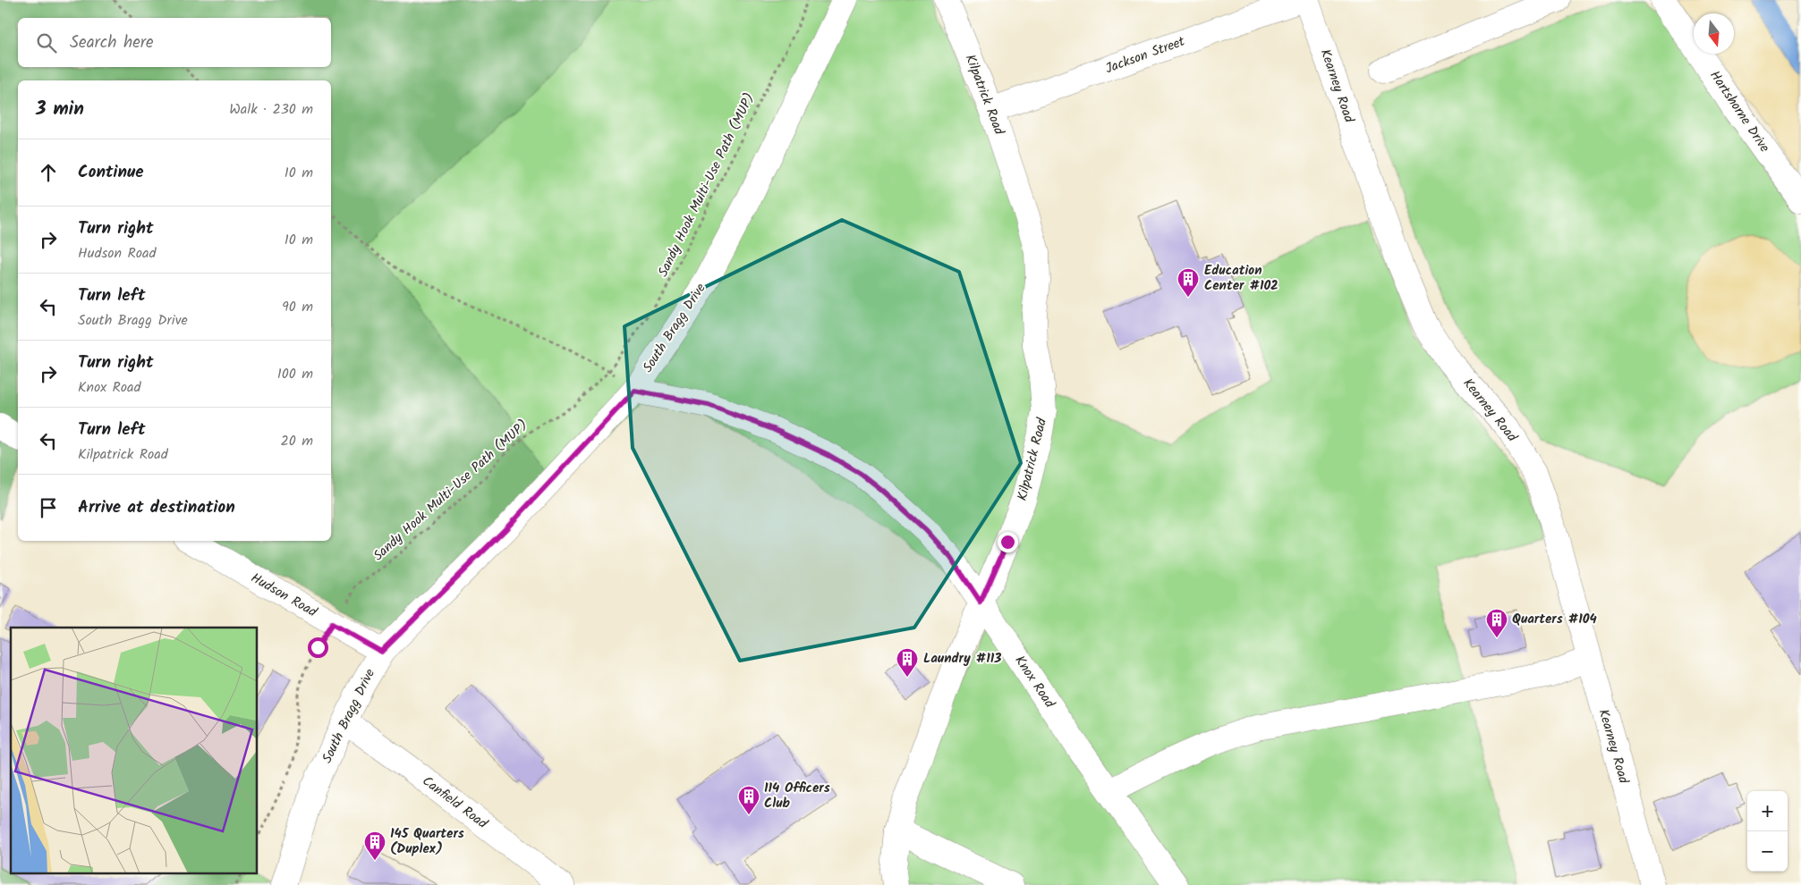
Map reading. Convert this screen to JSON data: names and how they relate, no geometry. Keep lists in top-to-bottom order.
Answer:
{
  "streets": {
    "street": [
      "Jackson Street",
      "Kearney Road",
      "Kilpatrick Road",
      "Hartshorne Drive",
      "South Bragg Drive",
      "Hudson Road",
      "Knox Road",
      "Canfield Road"
    ],
    "path": ["Sandy Hook Multi-Use Path (MUP)"]
  },
  "crossings": [
    ["Jackson Street", "Kilpatrick Road"],
    ["Kilpatrick Road", "Knox Road"],
    ["Sandy Hook Multi-Use Path (MUP)", "Hudson Road"],
    ["South Bragg Drive", "Hudson Road"],
    ["South Bragg Drive", "Knox Road"],
    ["South Bragg Drive", "Canfield Road"]
  ],
  "places": {
    "building": [
      "Education Center #102",
      "Quarters #104",
      "Laundry #113",
      "114 Officers Club",
      "145 Quarters (Duplex)"
    ]
  },
  "north": "bottom",
  "page": {
    "search": "Search here",
    "heading": ["3 min", "Walk · 230 m"],
    "list": [
      ["Continue", "10 m"],
      ["Turn right", "Hudson Road", "10 m"],
      ["Turn left", "South Bragg Drive", "90 m"],
      ["Turn right", "Knox Road", "100 m"],
      ["Turn left", "Kilpatrick Road", "20 m"],
      "Arrive at destination"
    ],
    "map_buttons": ["+", "−"]
  }
}
